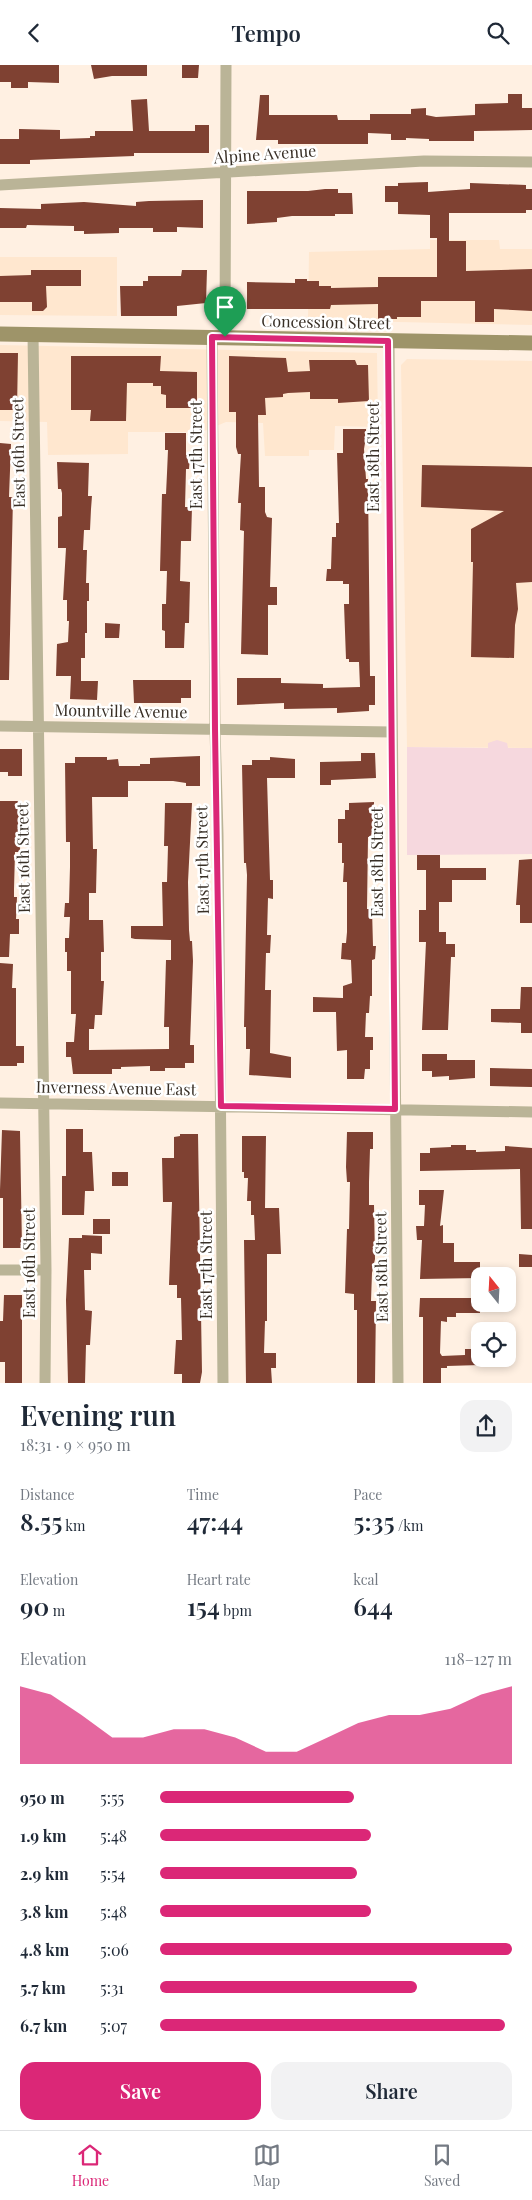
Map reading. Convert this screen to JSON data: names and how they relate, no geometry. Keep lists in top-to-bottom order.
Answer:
{
  "streets": {
    "main road": ["Concession Street"],
    "street": [
      "Alpine Avenue",
      "East 16th Street",
      "East 17th Street",
      "East 18th Street",
      "Mountville Avenue",
      "Inverness Avenue East"
    ]
  },
  "crossings": [
    ["Alpine Avenue", "East 17th Street"],
    ["Concession Street", "East 16th Street"],
    ["Concession Street", "East 17th Street"],
    ["Concession Street", "East 18th Street"],
    ["East 16th Street", "Mountville Avenue"],
    ["East 16th Street", "Inverness Avenue East"],
    ["East 17th Street", "Mountville Avenue"],
    ["East 17th Street", "Inverness Avenue East"],
    ["East 18th Street", "Mountville Avenue"],
    ["East 18th Street", "Inverness Avenue East"]
  ],
  "north": "top",
  "page": {
    "header": "Tempo",
    "heading": ["Evening run", "18:31 · 9 × 950 m"],
    "stats": [
      ["Distance", "8.55 km"],
      ["Time", "47:44"],
      ["Pace", "5:35 /km"],
      ["Elevation", "90 m"],
      ["Heart rate", "154 bpm"],
      ["kcal", "644"]
    ],
    "chart": ["Elevation", "118–127 m"],
    "list": [
      {
        "name": "950 m",
        "note": "5:55"
      },
      {
        "name": "1.9 km",
        "note": "5:48"
      },
      {
        "name": "2.9 km",
        "note": "5:54"
      },
      {
        "name": "3.8 km",
        "note": "5:48"
      },
      {
        "name": "4.8 km",
        "note": "5:06"
      },
      {
        "name": "5.7 km",
        "note": "5:31"
      },
      {
        "name": "6.7 km",
        "note": "5:07"
      }
    ],
    "buttons": ["Save", "Share"],
    "tabs": ["Home", "Map", "Saved"]
  }
}
